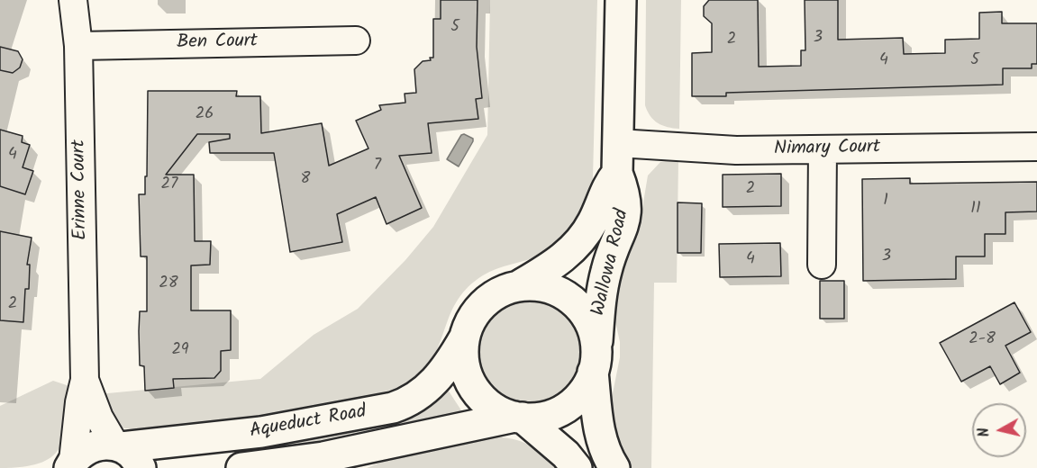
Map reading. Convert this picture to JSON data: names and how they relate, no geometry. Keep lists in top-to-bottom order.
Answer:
{
  "streets": {
    "main road": ["Wallowa Road", "Aqueduct Road"],
    "street": ["Ben Court", "Nimary Court", "Erinne Court"]
  },
  "crossings": [
    ["Ben Court", "Erinne Court"],
    ["Nimary Court", "Wallowa Road"],
    ["Erinne Court", "Aqueduct Road"],
    ["Wallowa Road", "Aqueduct Road"]
  ],
  "house_numbers": [
    "5",
    "3",
    "2",
    "4",
    "5",
    "26",
    "4",
    "7",
    "8",
    "27",
    "2",
    "1",
    "11",
    "3",
    "4",
    "28",
    "2",
    "2-8",
    "29"
  ],
  "north": "left"
}
